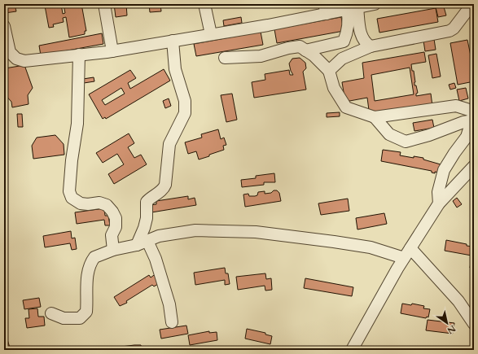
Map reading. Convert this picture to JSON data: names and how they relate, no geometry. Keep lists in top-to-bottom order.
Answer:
{
  "north": "bottom right"
}
